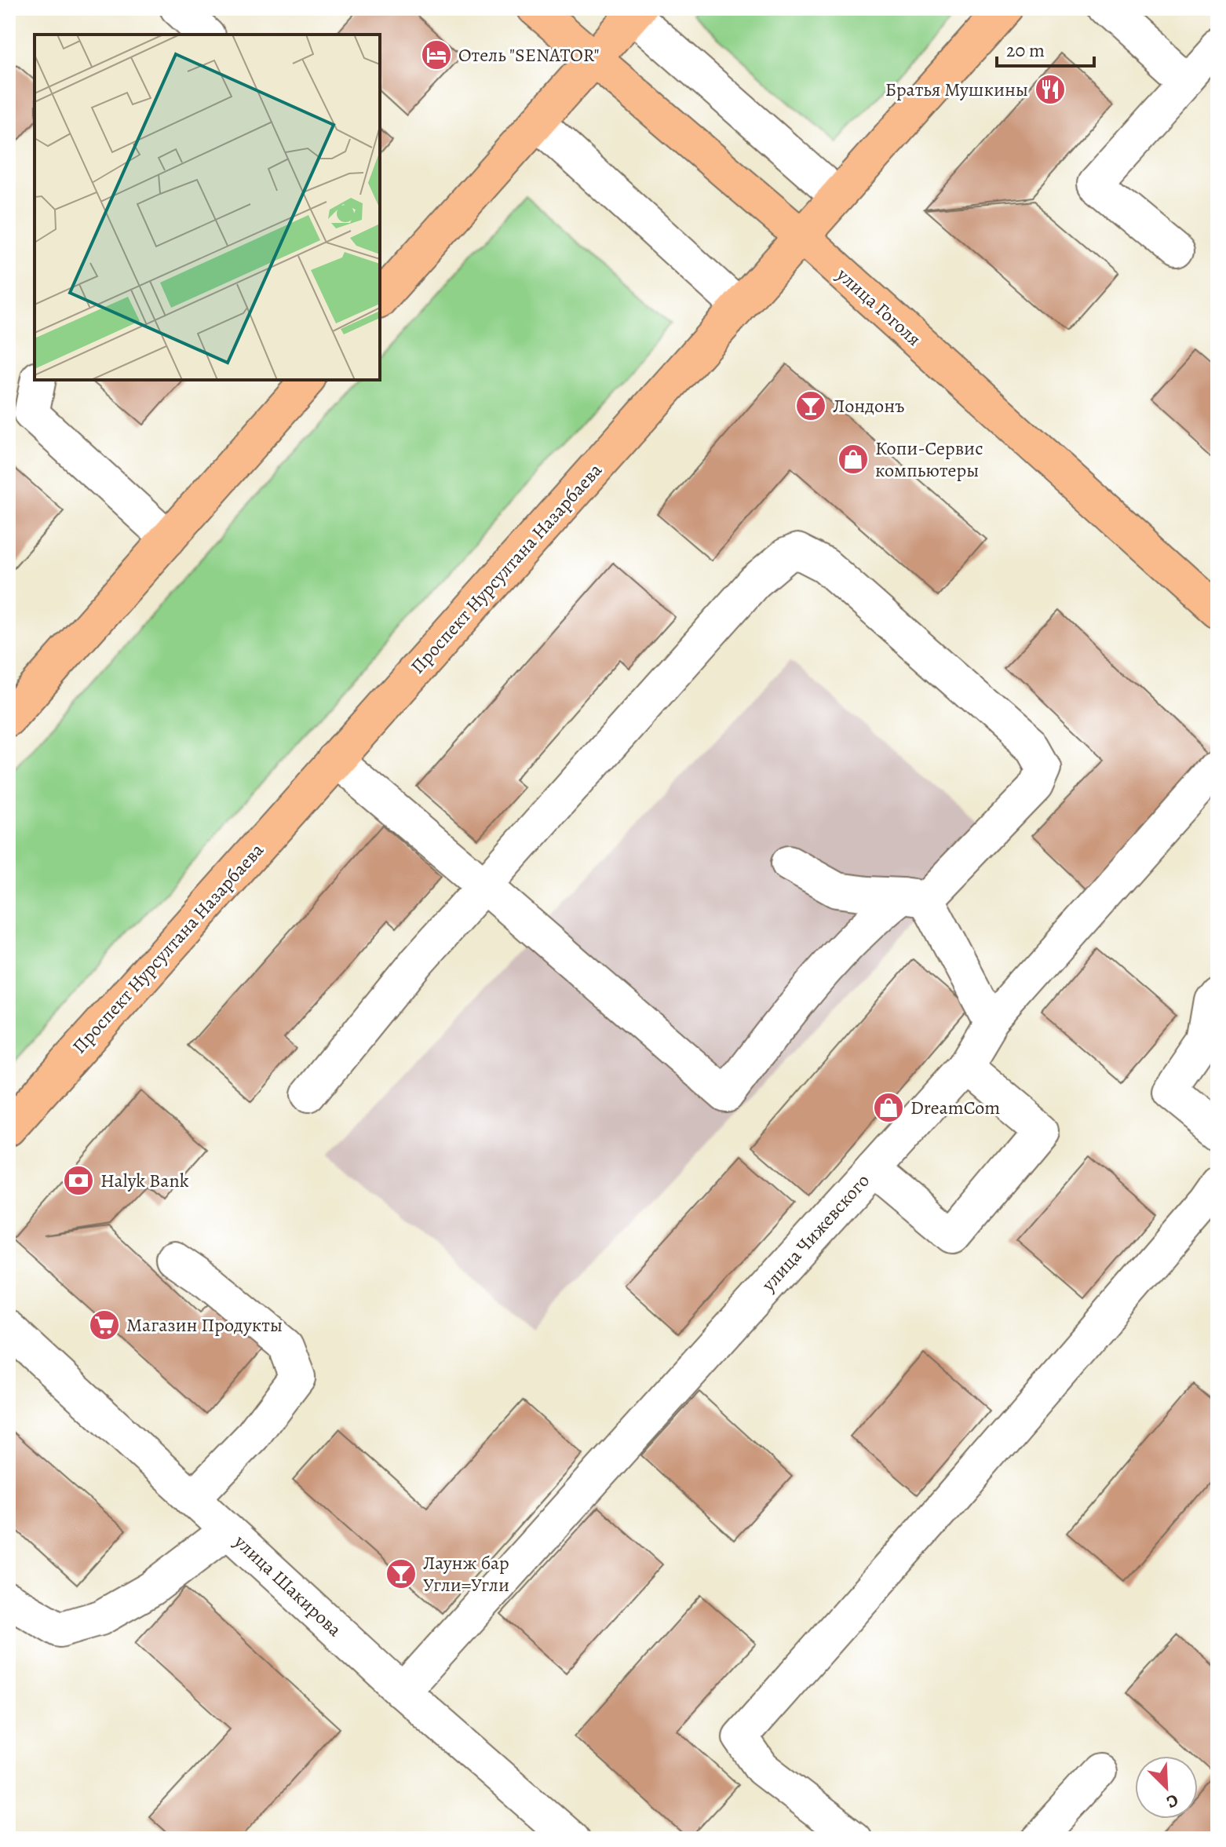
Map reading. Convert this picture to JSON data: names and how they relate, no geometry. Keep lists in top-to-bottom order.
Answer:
{
  "streets": {
    "main road": ["улица Гоголя", "Проспект Нурсултана Назарбаева"],
    "street": ["улица Чижевского", "улица Шакирова"]
  },
  "crossings": [
    ["улица Гоголя", "Проспект Нурсултана Назарбаева"],
    ["улица Чижевского", "улица Шакирова"]
  ],
  "places": {
    "hotel": ["Отель \"SENATOR\""],
    "restaurant": ["Братья Мушкины"],
    "bar": ["Лондонъ", "Лаунж бар Угли=Угли"],
    "shop": ["Копи-Сервис компьютеры", "DreamCom"],
    "bank": ["Halyk Bank"],
    "supermarket": ["Магазин Продукты"]
  },
  "scale_bar": "20 m",
  "north": "bottom right"
}
